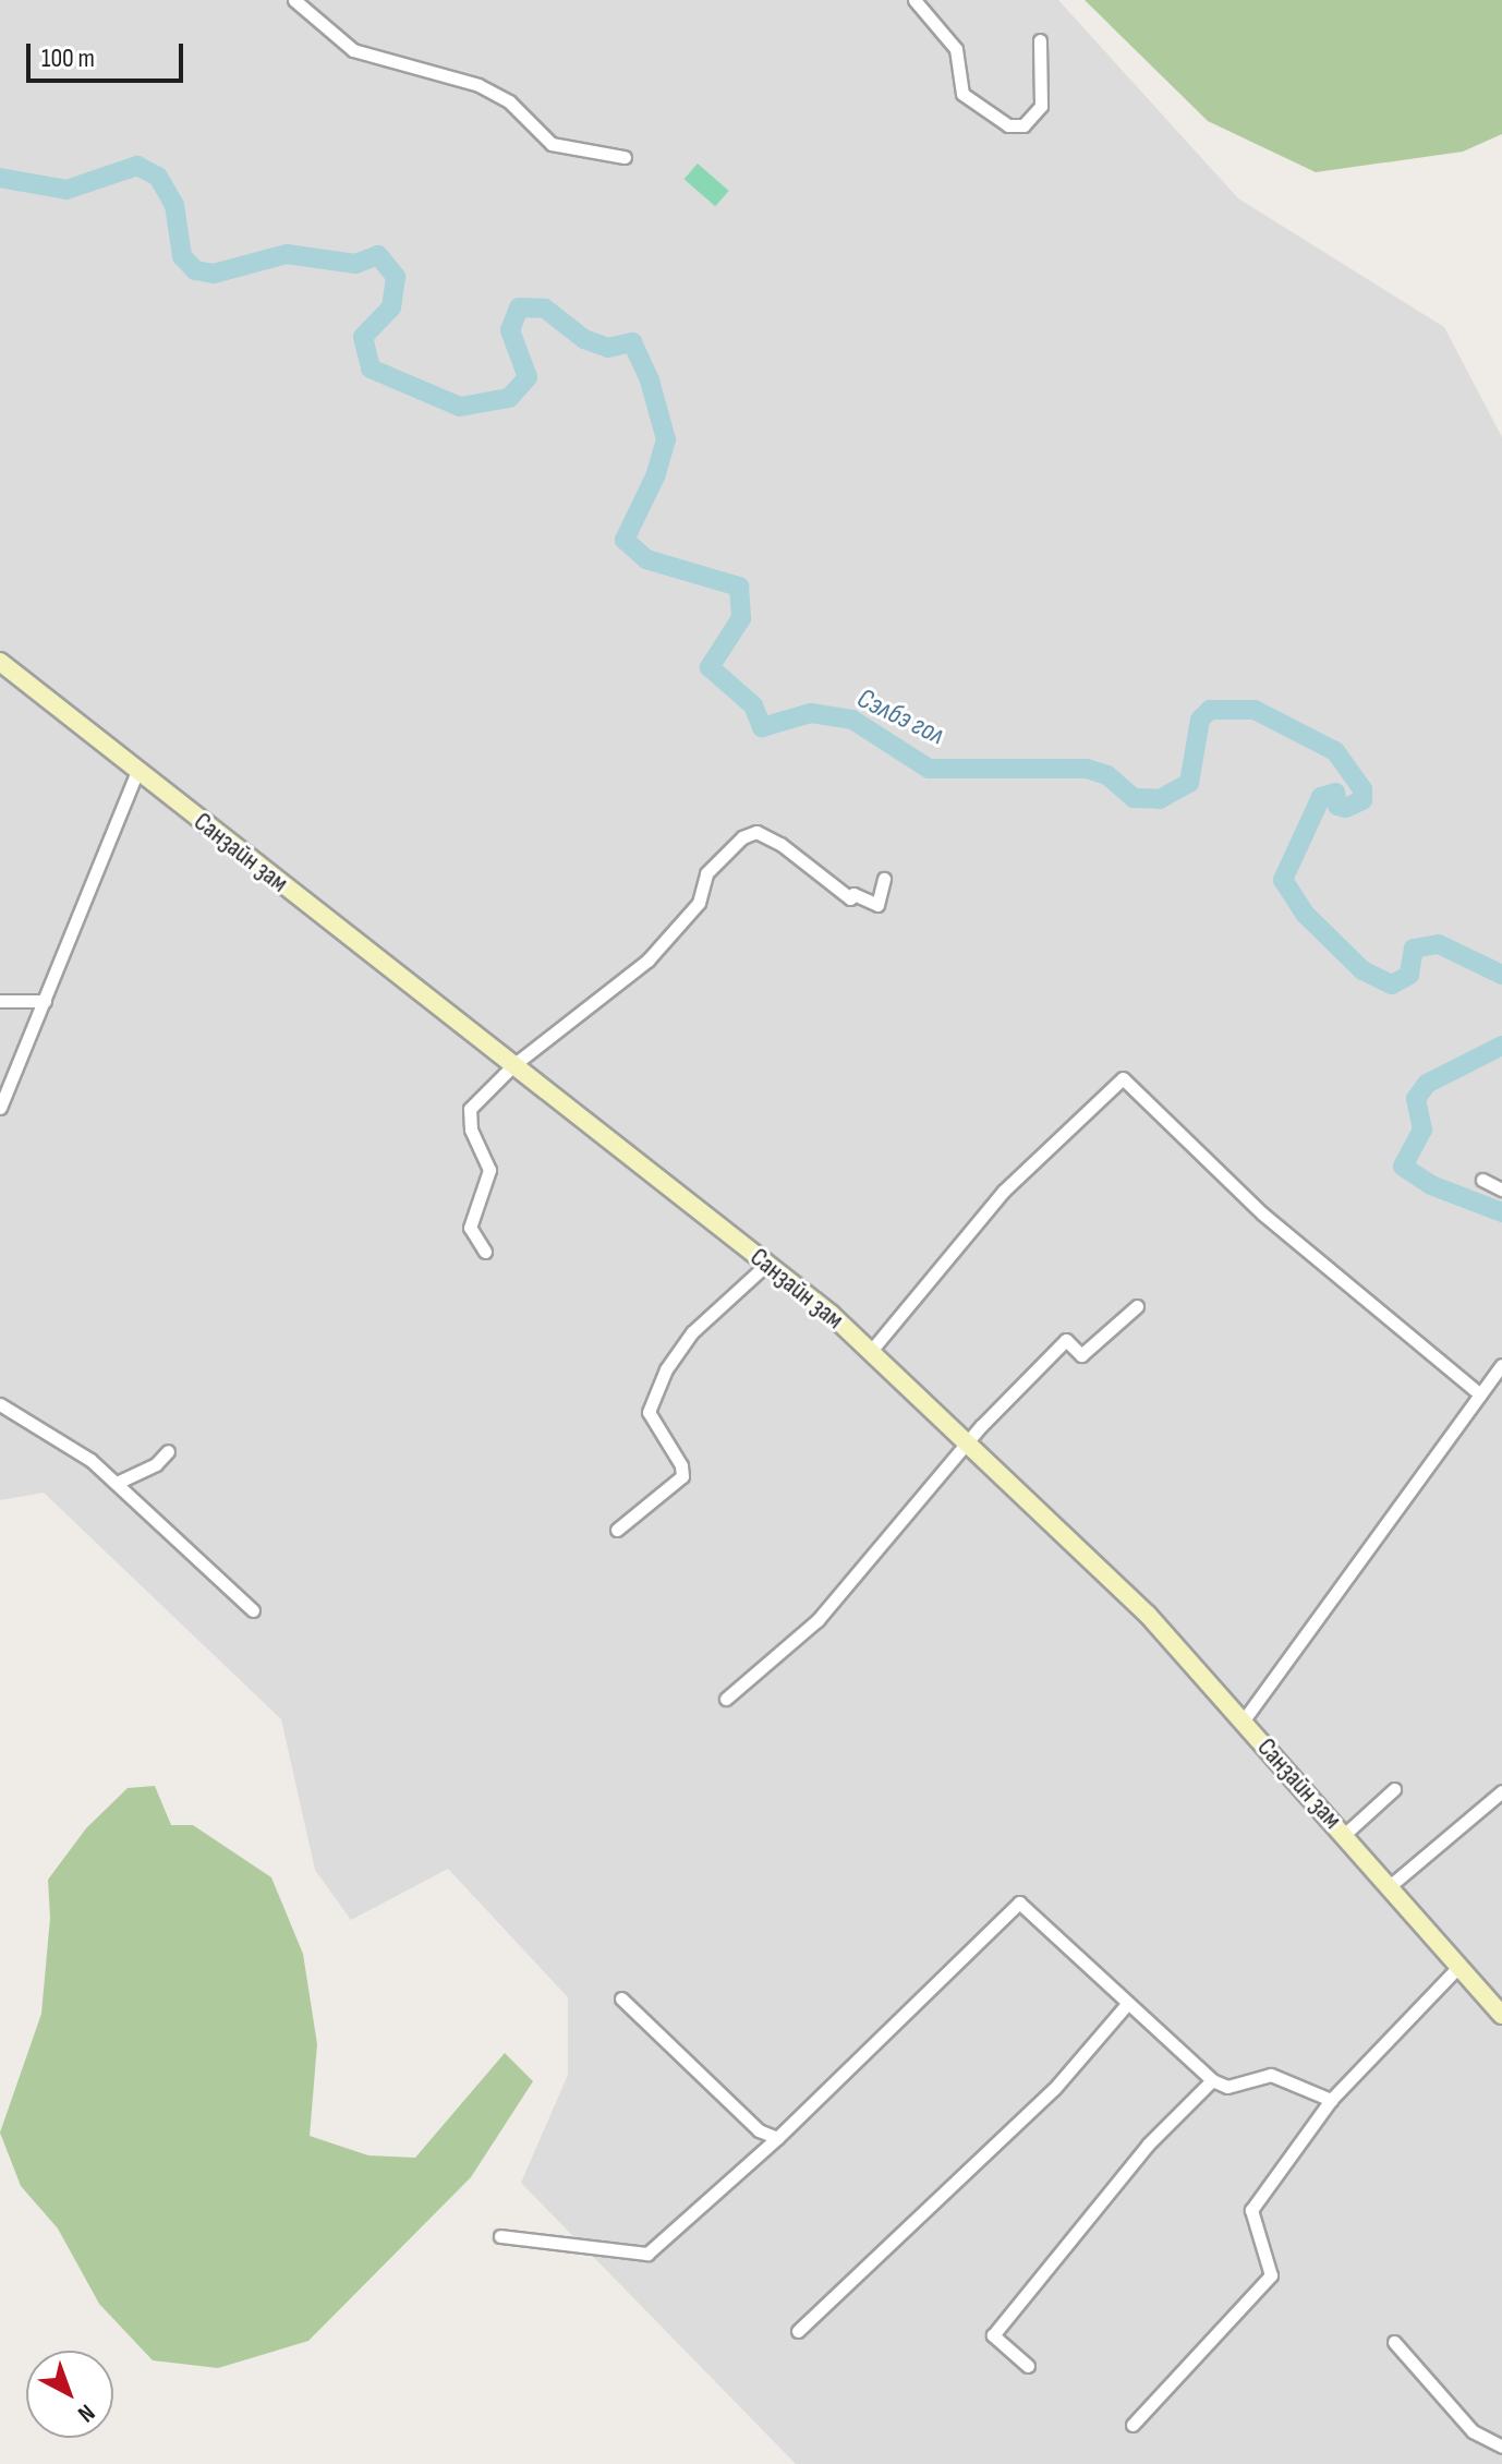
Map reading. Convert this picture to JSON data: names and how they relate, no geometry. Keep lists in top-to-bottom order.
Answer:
{
  "streets": {
    "main road": ["Санзайн зам"]
  },
  "water": ["Сэлбэ гол"],
  "scale_bar": "100 m",
  "north": "bottom right"
}
